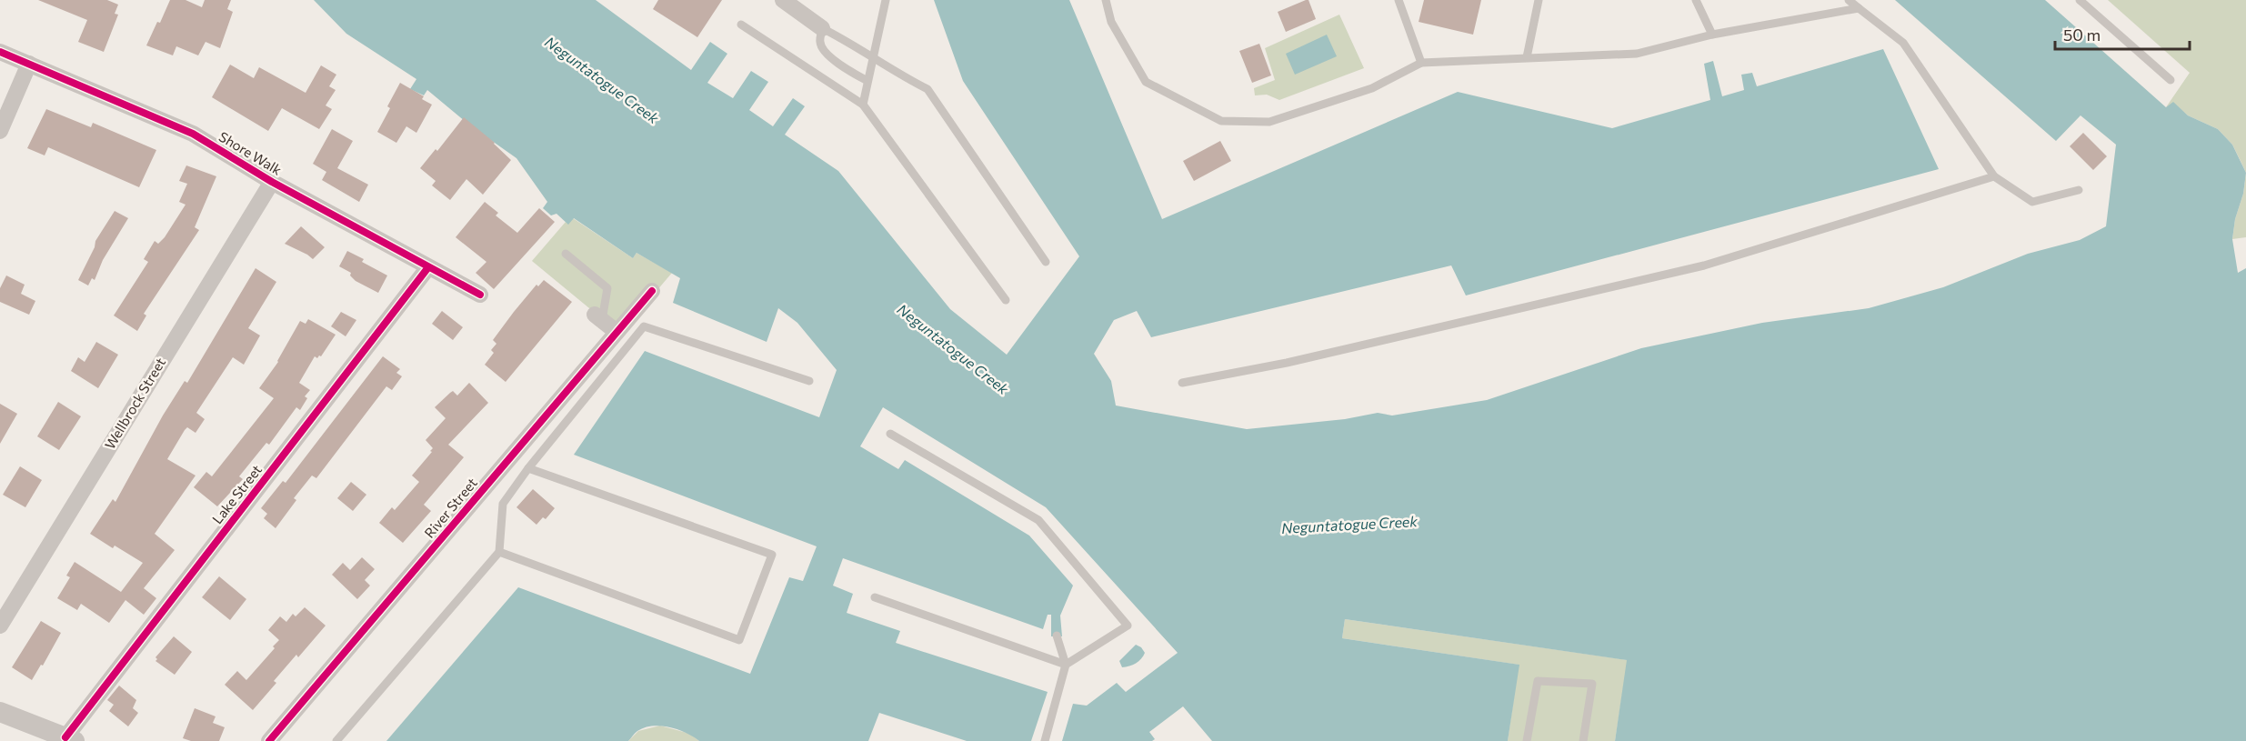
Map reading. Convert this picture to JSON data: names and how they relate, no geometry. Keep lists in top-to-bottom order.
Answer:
{
  "streets": {
    "street": [
      "Shore Walk",
      "Wellbrock Street",
      "Lake Street",
      "River Street"
    ]
  },
  "crossings": [
    ["Shore Walk", "Wellbrock Street"],
    ["Shore Walk", "Lake Street"]
  ],
  "water": ["Neguntatogue Creek"],
  "scale_bar": "50 m"
}
